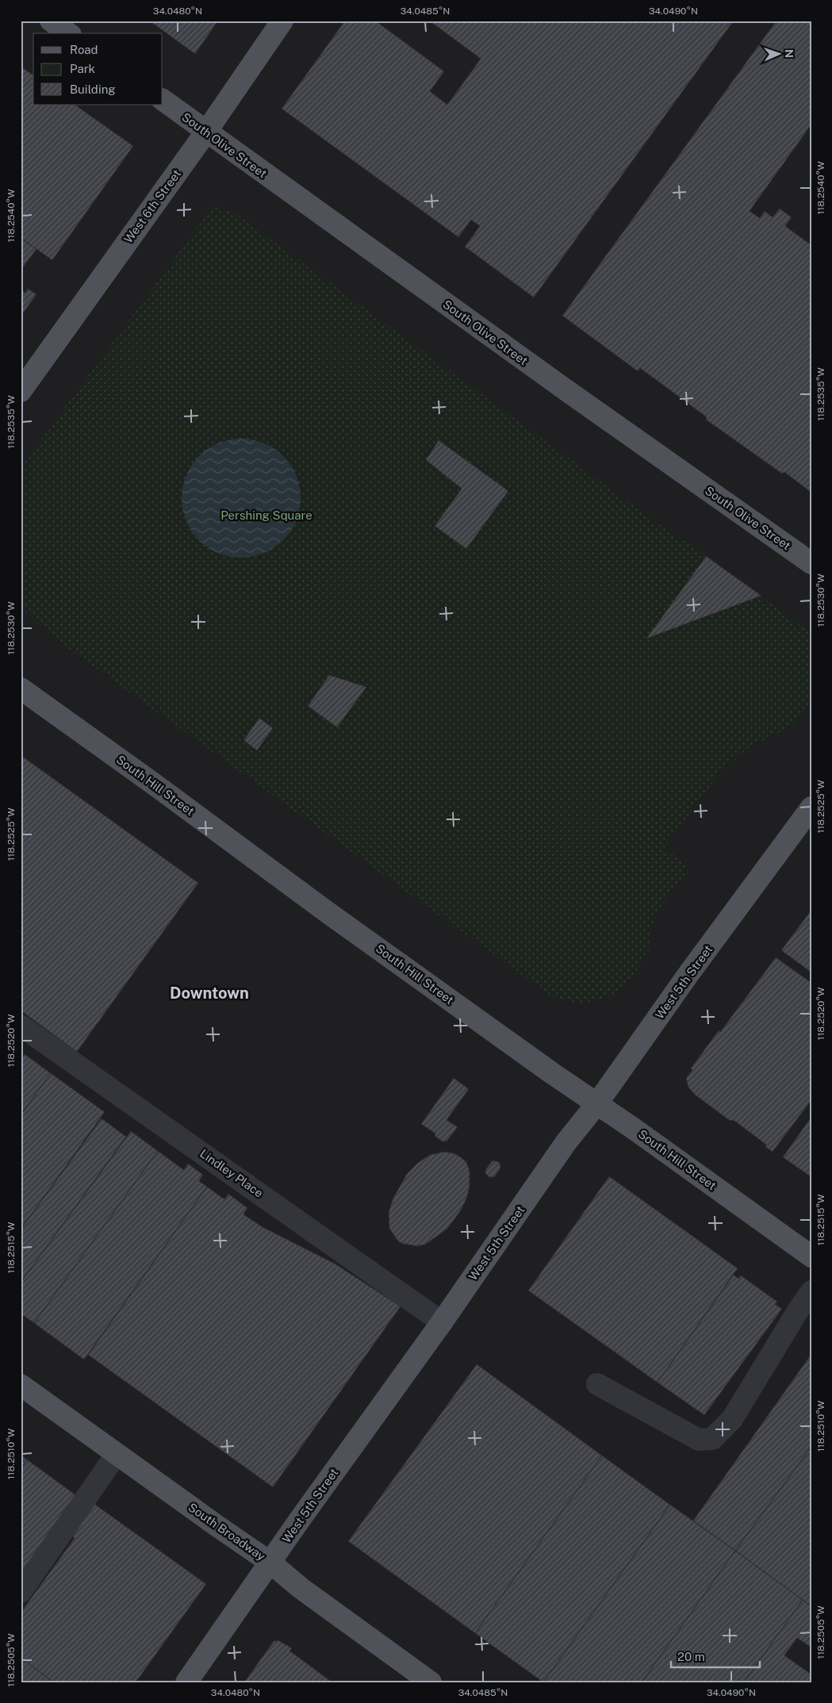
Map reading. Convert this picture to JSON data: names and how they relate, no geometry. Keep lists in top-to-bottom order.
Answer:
{
  "streets": {
    "main road": [
      "South Olive Street",
      "West 6th Street",
      "South Hill Street",
      "West 5th Street",
      "South Broadway"
    ],
    "lane": ["Lindley Place"]
  },
  "crossings": [
    ["South Olive Street", "West 6th Street"],
    ["South Hill Street", "West 5th Street"],
    ["West 5th Street", "Lindley Place"],
    ["West 5th Street", "South Broadway"]
  ],
  "districts": ["Downtown"],
  "parks": ["Pershing Square"],
  "legend": ["Road", "Park", "Building"],
  "scale_bar": "20 m",
  "north": "right",
  "coordinates": [
    "34.0480°N",
    "34.0485°N",
    "34.0490°N",
    "118.2540°W",
    "118.2535°W",
    "118.2530°W",
    "118.2525°W",
    "118.2520°W",
    "118.2515°W",
    "118.2510°W",
    "118.2505°W"
  ]
}
